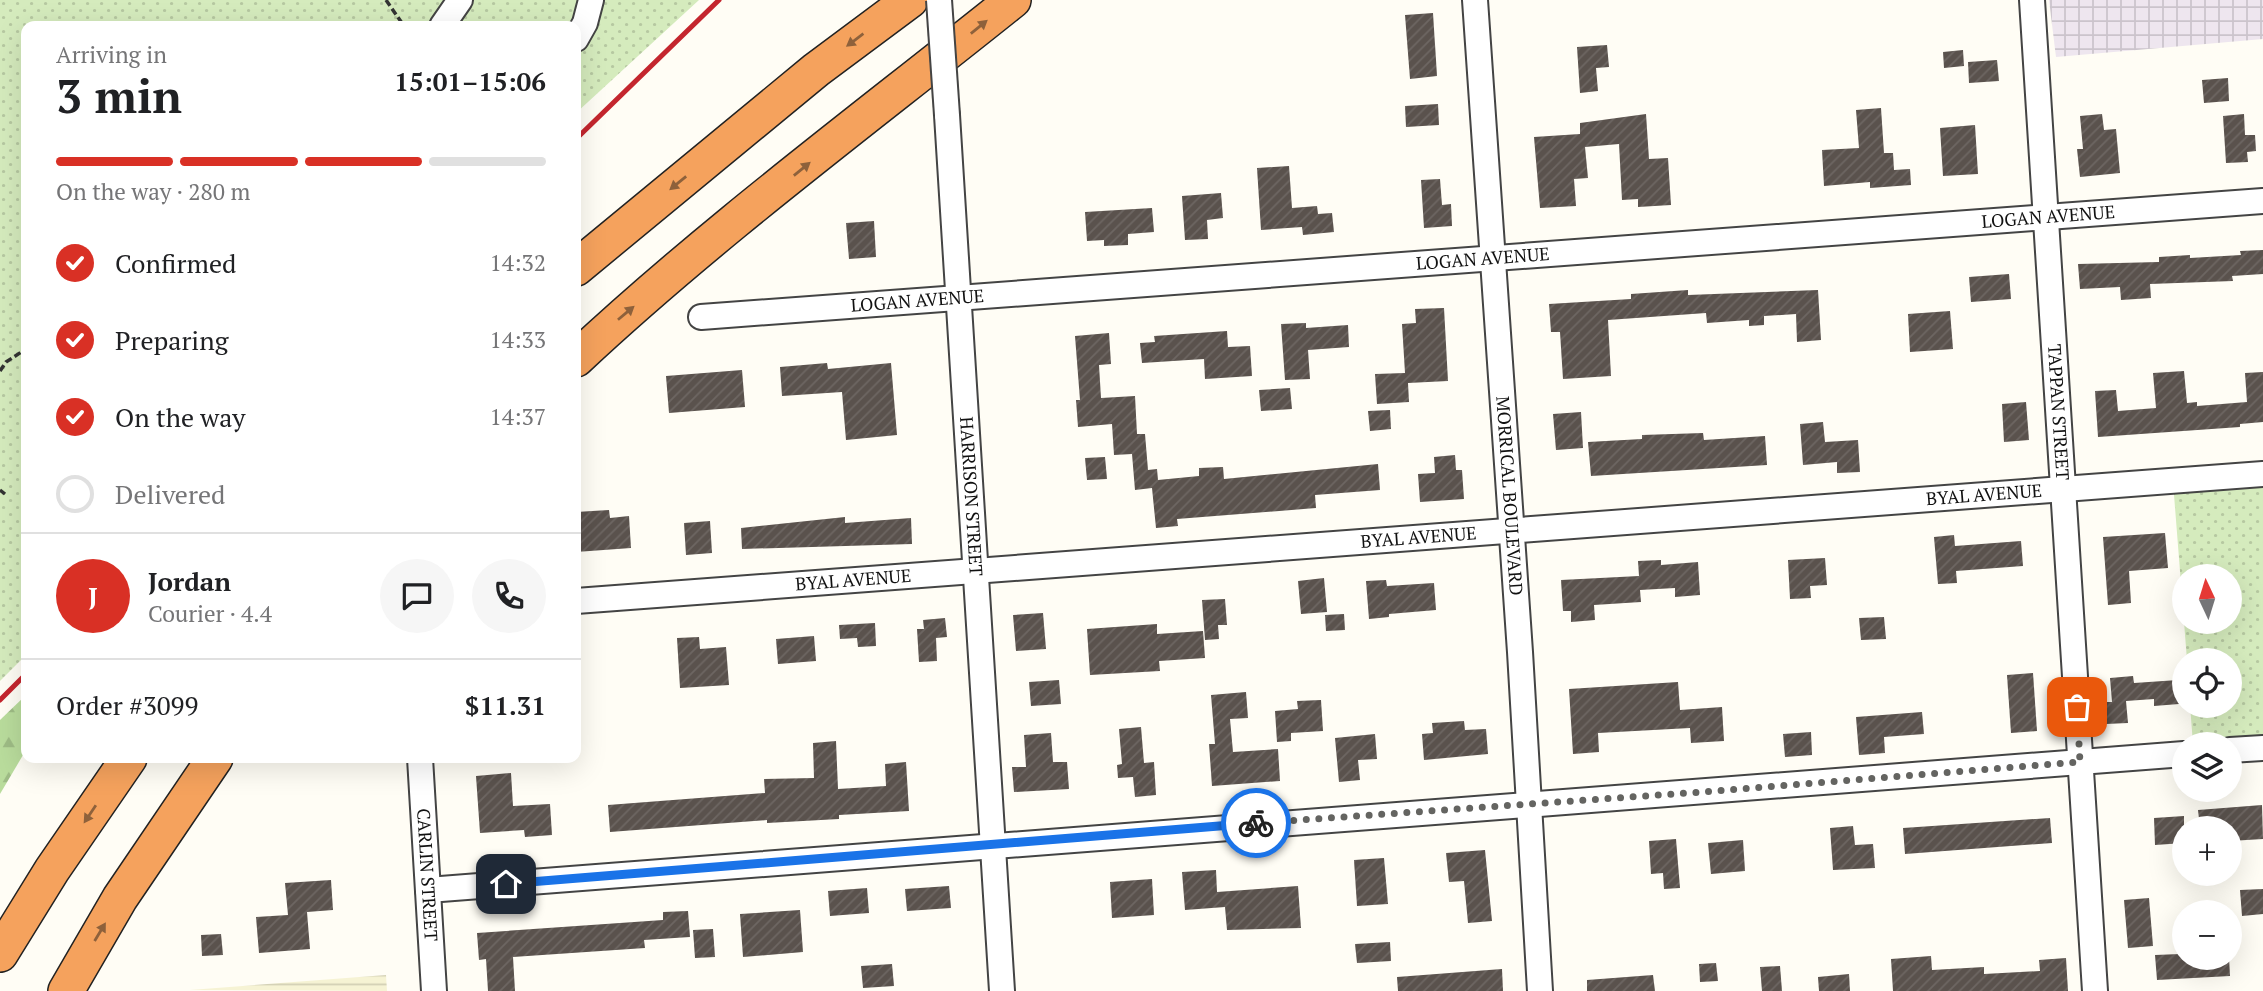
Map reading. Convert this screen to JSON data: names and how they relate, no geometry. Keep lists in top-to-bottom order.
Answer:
{
  "streets": {
    "street": [
      "LOGAN AVENUE",
      "TAPPAN STREET",
      "BYAL AVENUE",
      "MORRICAL BOULEVARD",
      "HARRISON STREET",
      "CARLIN STREET"
    ]
  },
  "crossings": [
    ["LOGAN AVENUE", "TAPPAN STREET"],
    ["LOGAN AVENUE", "MORRICAL BOULEVARD"],
    ["LOGAN AVENUE", "HARRISON STREET"],
    ["TAPPAN STREET", "BYAL AVENUE"],
    ["BYAL AVENUE", "MORRICAL BOULEVARD"],
    ["BYAL AVENUE", "HARRISON STREET"]
  ],
  "north": "top",
  "page": {
    "heading": ["3 min", "Arriving in", "15:01–15:06"],
    "panel": [
      "Jordan",
      "Courier · 4.4",
      "Order #3099",
      "$11.31"
    ],
    "bar": "On the way · 280 m",
    "list": [
      ["Confirmed", "14:32"],
      ["Preparing", "14:33"],
      ["On the way", "14:37"],
      "Delivered"
    ],
    "round": "J",
    "map_buttons": ["+", "−"]
  }
}
